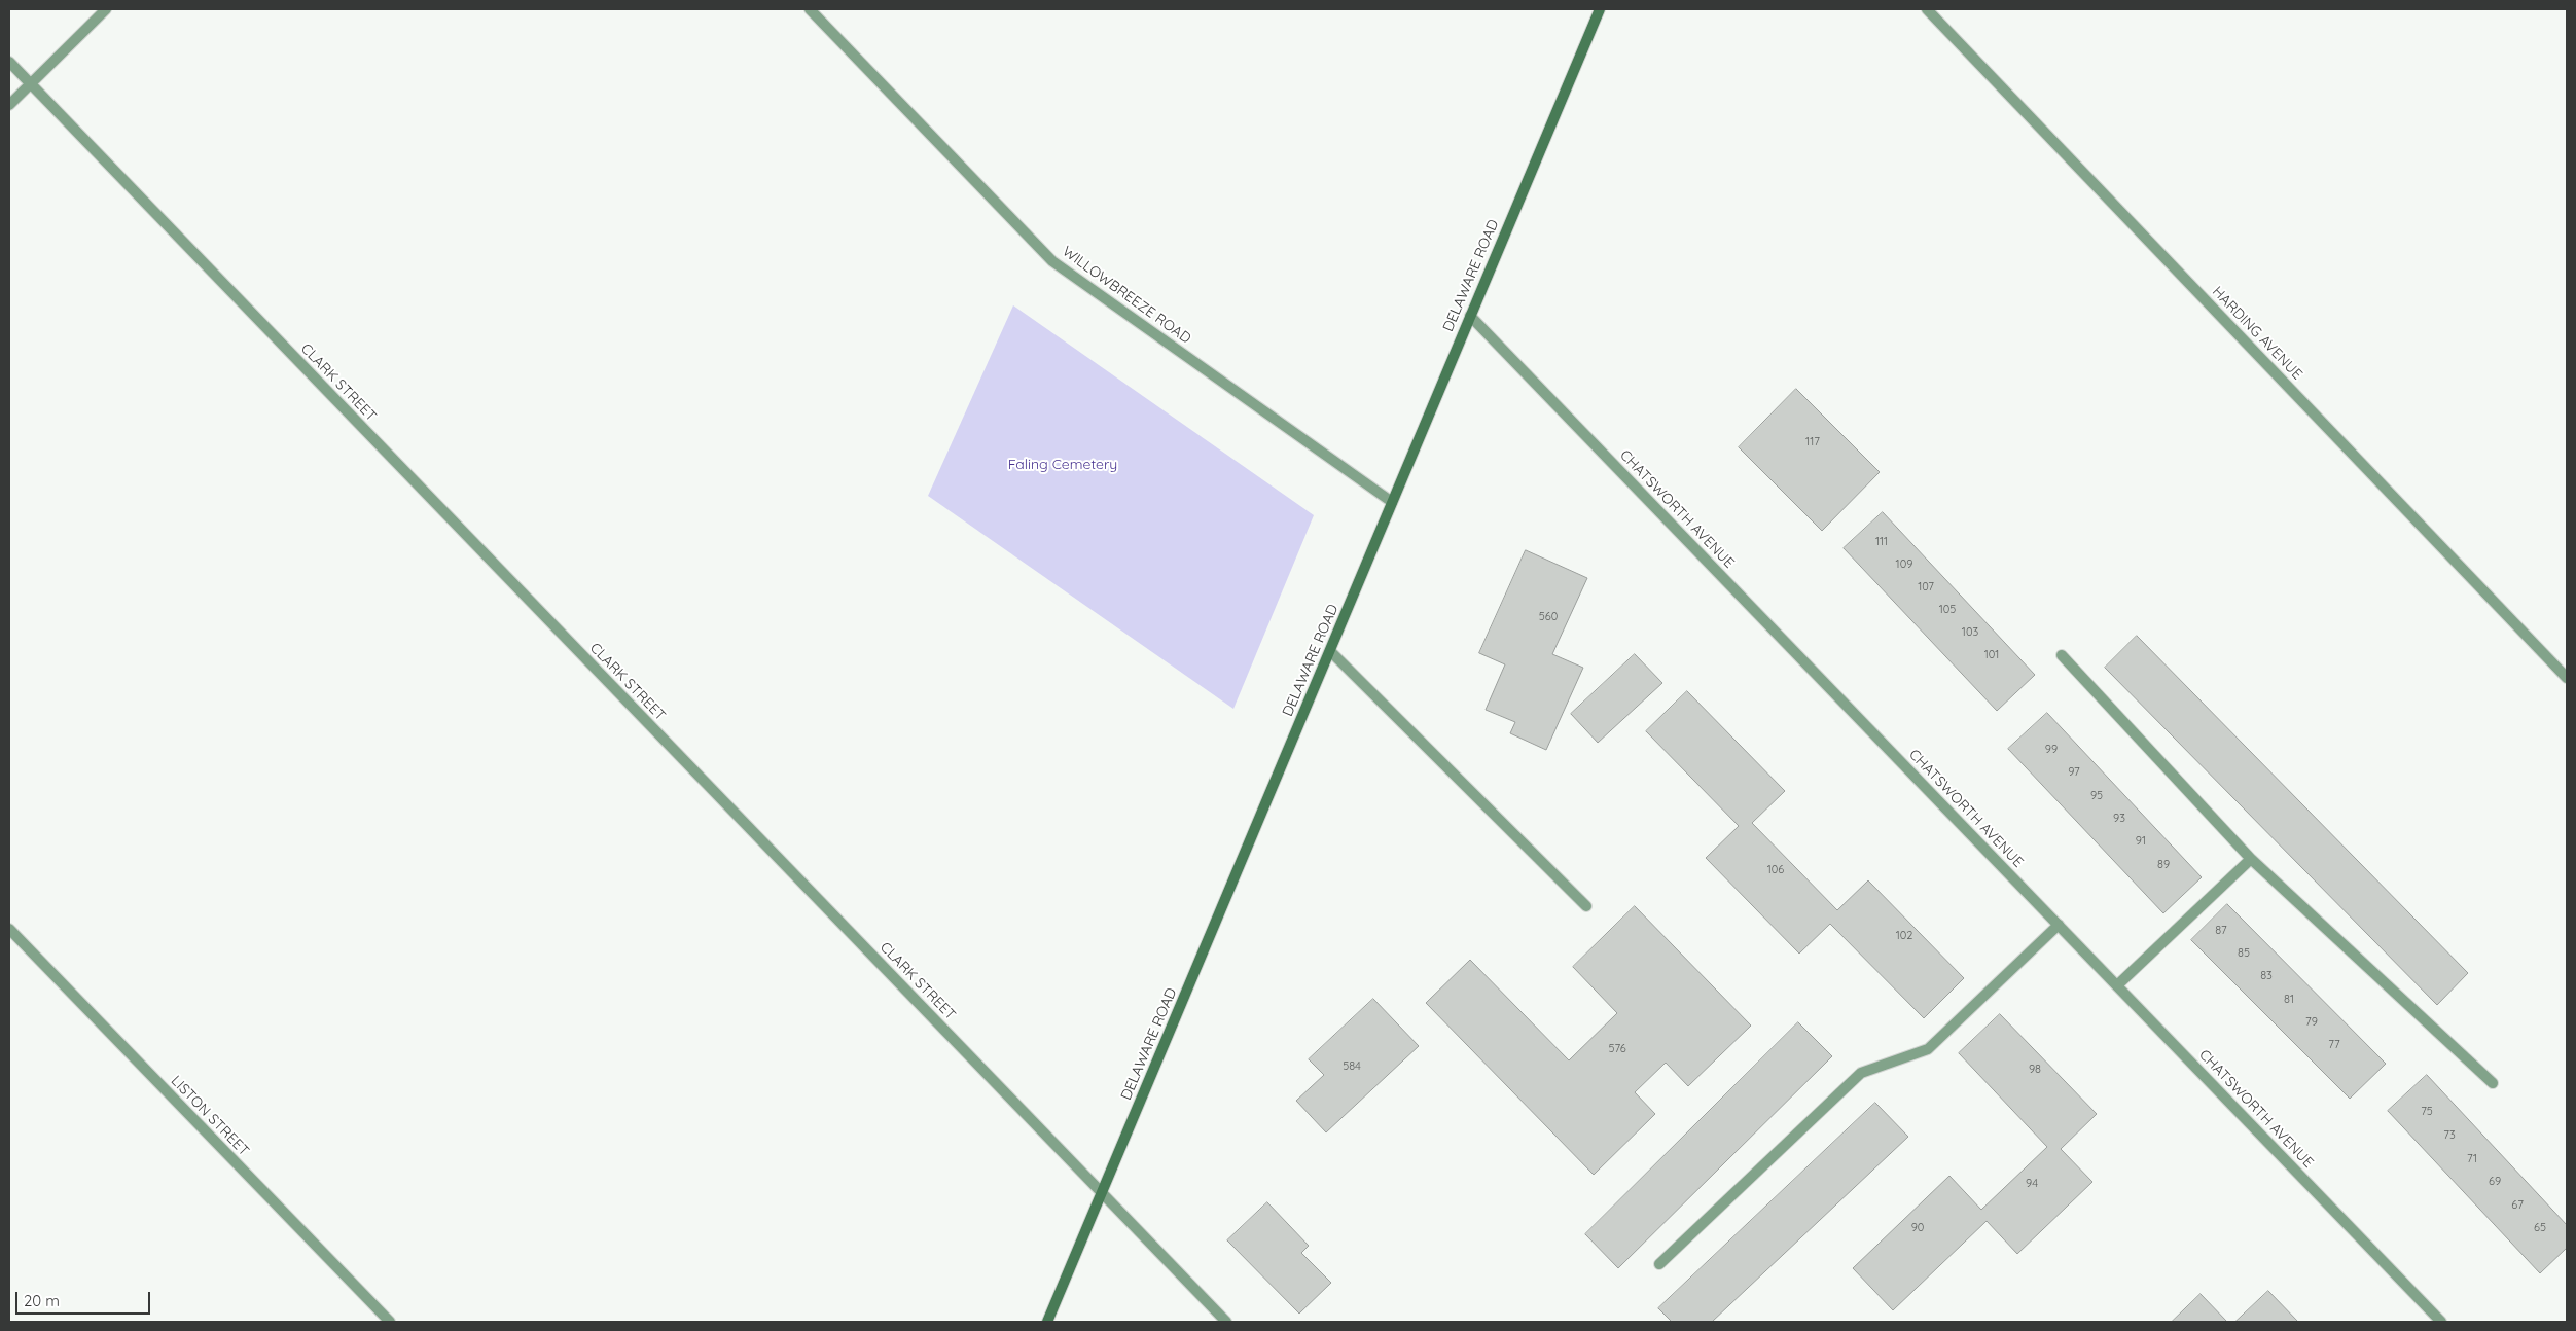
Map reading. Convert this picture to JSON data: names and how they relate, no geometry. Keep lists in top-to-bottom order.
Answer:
{
  "streets": {
    "street": [
      "DELAWARE ROAD",
      "WILLOWBREEZE ROAD",
      "HARDING AVENUE",
      "CLARK STREET",
      "CHATSWORTH AVENUE",
      "LISTON STREET"
    ]
  },
  "crossings": [
    ["DELAWARE ROAD", "WILLOWBREEZE ROAD"],
    ["DELAWARE ROAD", "CLARK STREET"],
    ["DELAWARE ROAD", "CHATSWORTH AVENUE"]
  ],
  "parks": ["Faling Cemetery"],
  "house_numbers": [
    "117",
    "111",
    "109",
    "107",
    "105",
    "560",
    "103",
    "101",
    "99",
    "97",
    "95",
    "93",
    "91",
    "89",
    "106",
    "87",
    "102",
    "85",
    "83",
    "81",
    "79",
    "77",
    "576",
    "584",
    "98",
    "75",
    "73",
    "71",
    "69",
    "94",
    "67",
    "90",
    "65"
  ],
  "scale_bar": "20 m"
}
